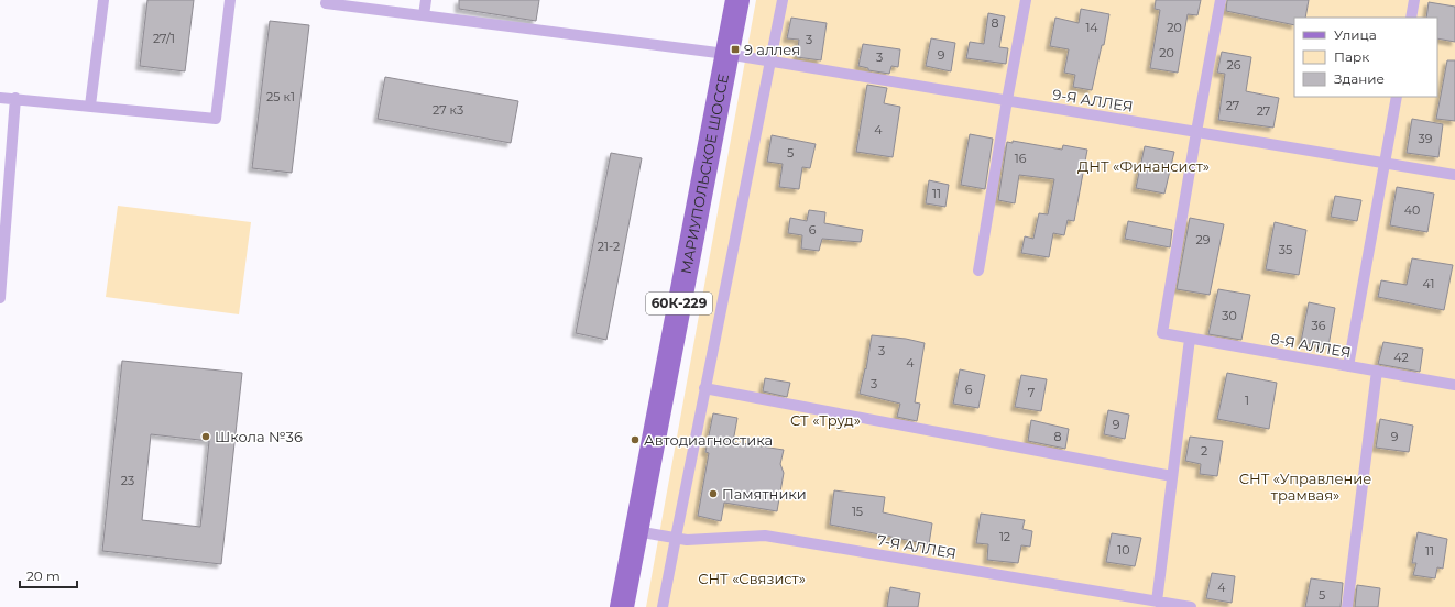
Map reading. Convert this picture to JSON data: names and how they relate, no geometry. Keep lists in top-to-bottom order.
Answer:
{
  "streets": {
    "main road": ["МАРИУПОЛЬСКОЕ ШОССЕ", "60К-229"],
    "lane": ["9-Я АЛЛЕЯ", "8-Я АЛЛЕЯ", "7-Я АЛЛЕЯ"]
  },
  "crossings": [
    ["9-Я АЛЛЕЯ", "МАРИУПОЛЬСКОЕ ШОССЕ"],
    ["9-Я АЛЛЕЯ", "8-Я АЛЛЕЯ"],
    ["МАРИУПОЛЬСКОЕ ШОССЕ", "7-Я АЛЛЕЯ"]
  ],
  "parks": [
    "ДНТ «Финансист»",
    "СТ «Труд»",
    "СНТ «Управление трамвая»",
    "СНТ «Связист»"
  ],
  "places": {
    "transit": ["9 аллея"],
    "other": ["Школа №36", "Автодиагностика", "Памятники"]
  },
  "house_numbers": [
    "8",
    "14",
    "20",
    "27/1",
    "3",
    "20",
    "9",
    "3",
    "26",
    "25 к1",
    "27",
    "27 к3",
    "27",
    "4",
    "39",
    "5",
    "16",
    "11",
    "40",
    "6",
    "29",
    "21-2",
    "35",
    "41",
    "30",
    "36",
    "3",
    "42",
    "4",
    "3",
    "6",
    "7",
    "1",
    "9",
    "8",
    "9",
    "2",
    "23",
    "15",
    "12",
    "10",
    "11",
    "4",
    "5"
  ],
  "legend": ["Улица", "Парк", "Здание"],
  "scale_bar": "20 m"
}
